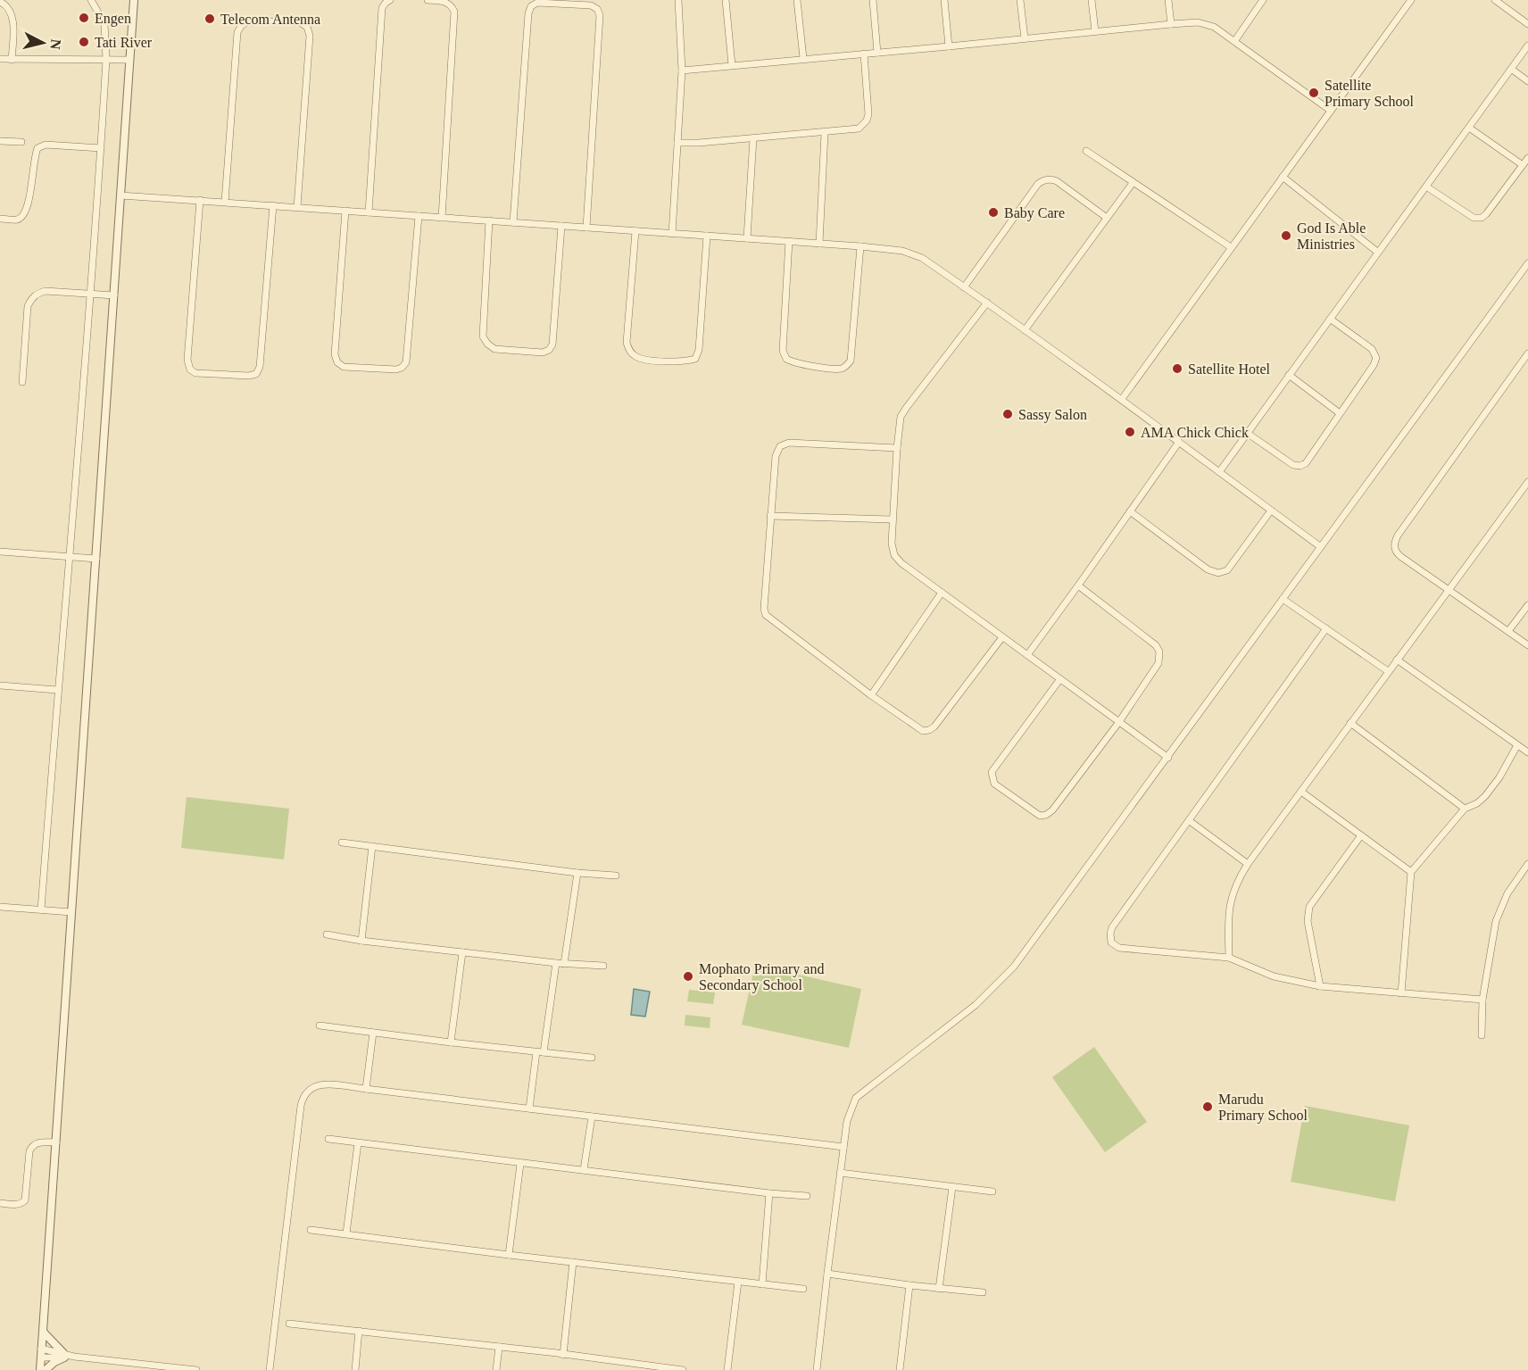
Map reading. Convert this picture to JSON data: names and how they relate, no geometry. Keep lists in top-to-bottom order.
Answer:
{
  "places": [
    "Engen",
    "Telecom Antenna",
    "Tati River",
    "Satellite Primary School",
    "Baby Care",
    "God Is Able Ministries",
    "Satellite Hotel",
    "Sassy Salon",
    "AMA Chick Chick",
    "Mophato Primary and Secondary School",
    "Marudu Primary School"
  ],
  "north": "right"
}
